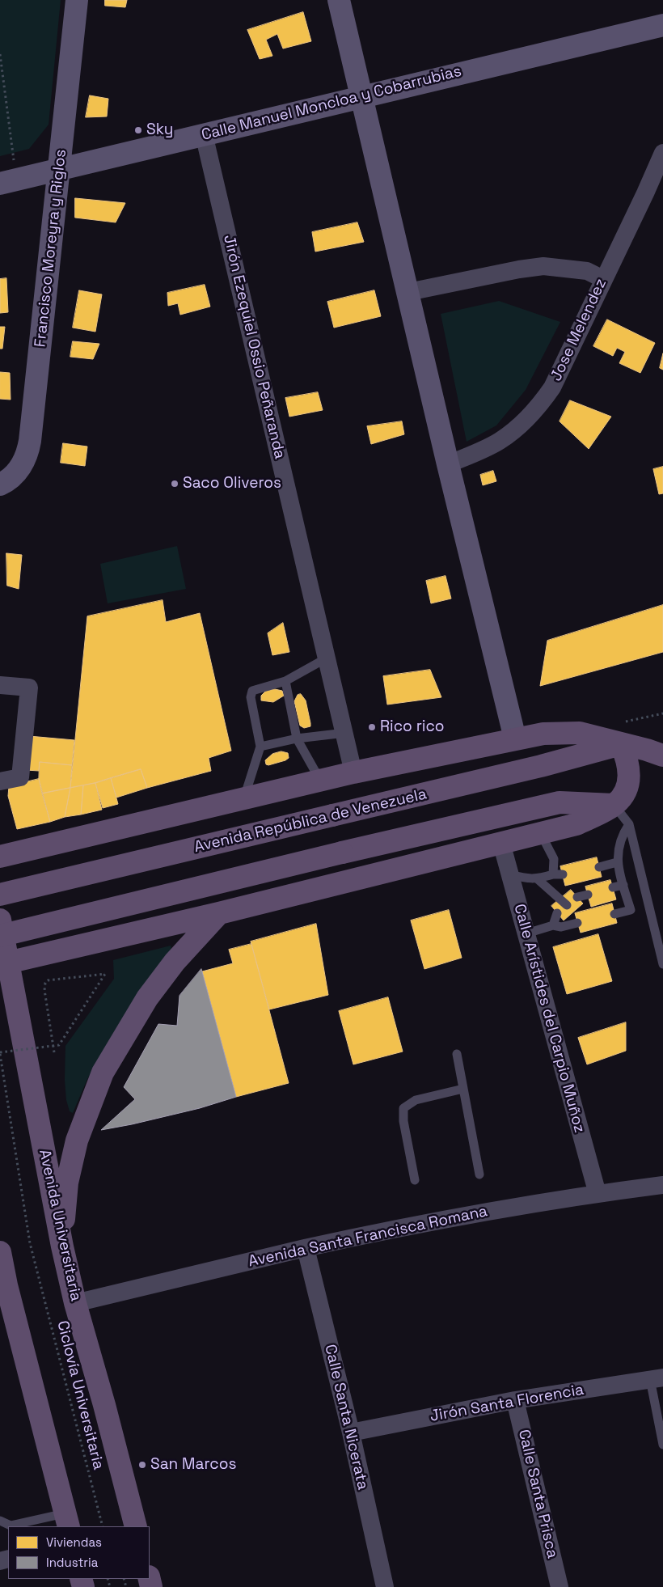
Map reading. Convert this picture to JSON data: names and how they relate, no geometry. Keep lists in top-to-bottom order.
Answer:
{
  "streets": {
    "main road": ["Avenida República de Venezuela", "Avenida Universitaria"],
    "street": [
      "Calle Manuel Moncloa y Cobarrubias",
      "Francisco Moreyra y Riglos",
      "Jose Melendez",
      "Jirón Ezequiel Ossio Peñaranda",
      "Calle Arístides del Carpio Muñoz",
      "Avenida Santa Francisca Romana",
      "Jirón Santa Florencia",
      "Calle Santa Nicerata",
      "Calle Santa Prisca"
    ],
    "path": ["Ciclovía Universitaria"]
  },
  "crossings": [
    ["Calle Manuel Moncloa y Cobarrubias", "Francisco Moreyra y Riglos"],
    ["Calle Manuel Moncloa y Cobarrubias", "Jirón Ezequiel Ossio Peñaranda"],
    ["Jirón Ezequiel Ossio Peñaranda", "Avenida República de Venezuela"],
    ["Calle Arístides del Carpio Muñoz", "Avenida Santa Francisca Romana"],
    ["Avenida Universitaria", "Avenida Santa Francisca Romana"],
    ["Avenida Santa Francisca Romana", "Calle Santa Nicerata"],
    ["Jirón Santa Florencia", "Calle Santa Nicerata"],
    ["Jirón Santa Florencia", "Calle Santa Prisca"]
  ],
  "places": [
    "Sky",
    "Saco Oliveros",
    "Rico rico",
    "San Marcos"
  ],
  "legend": ["Viviendas", "Industria"]
}
